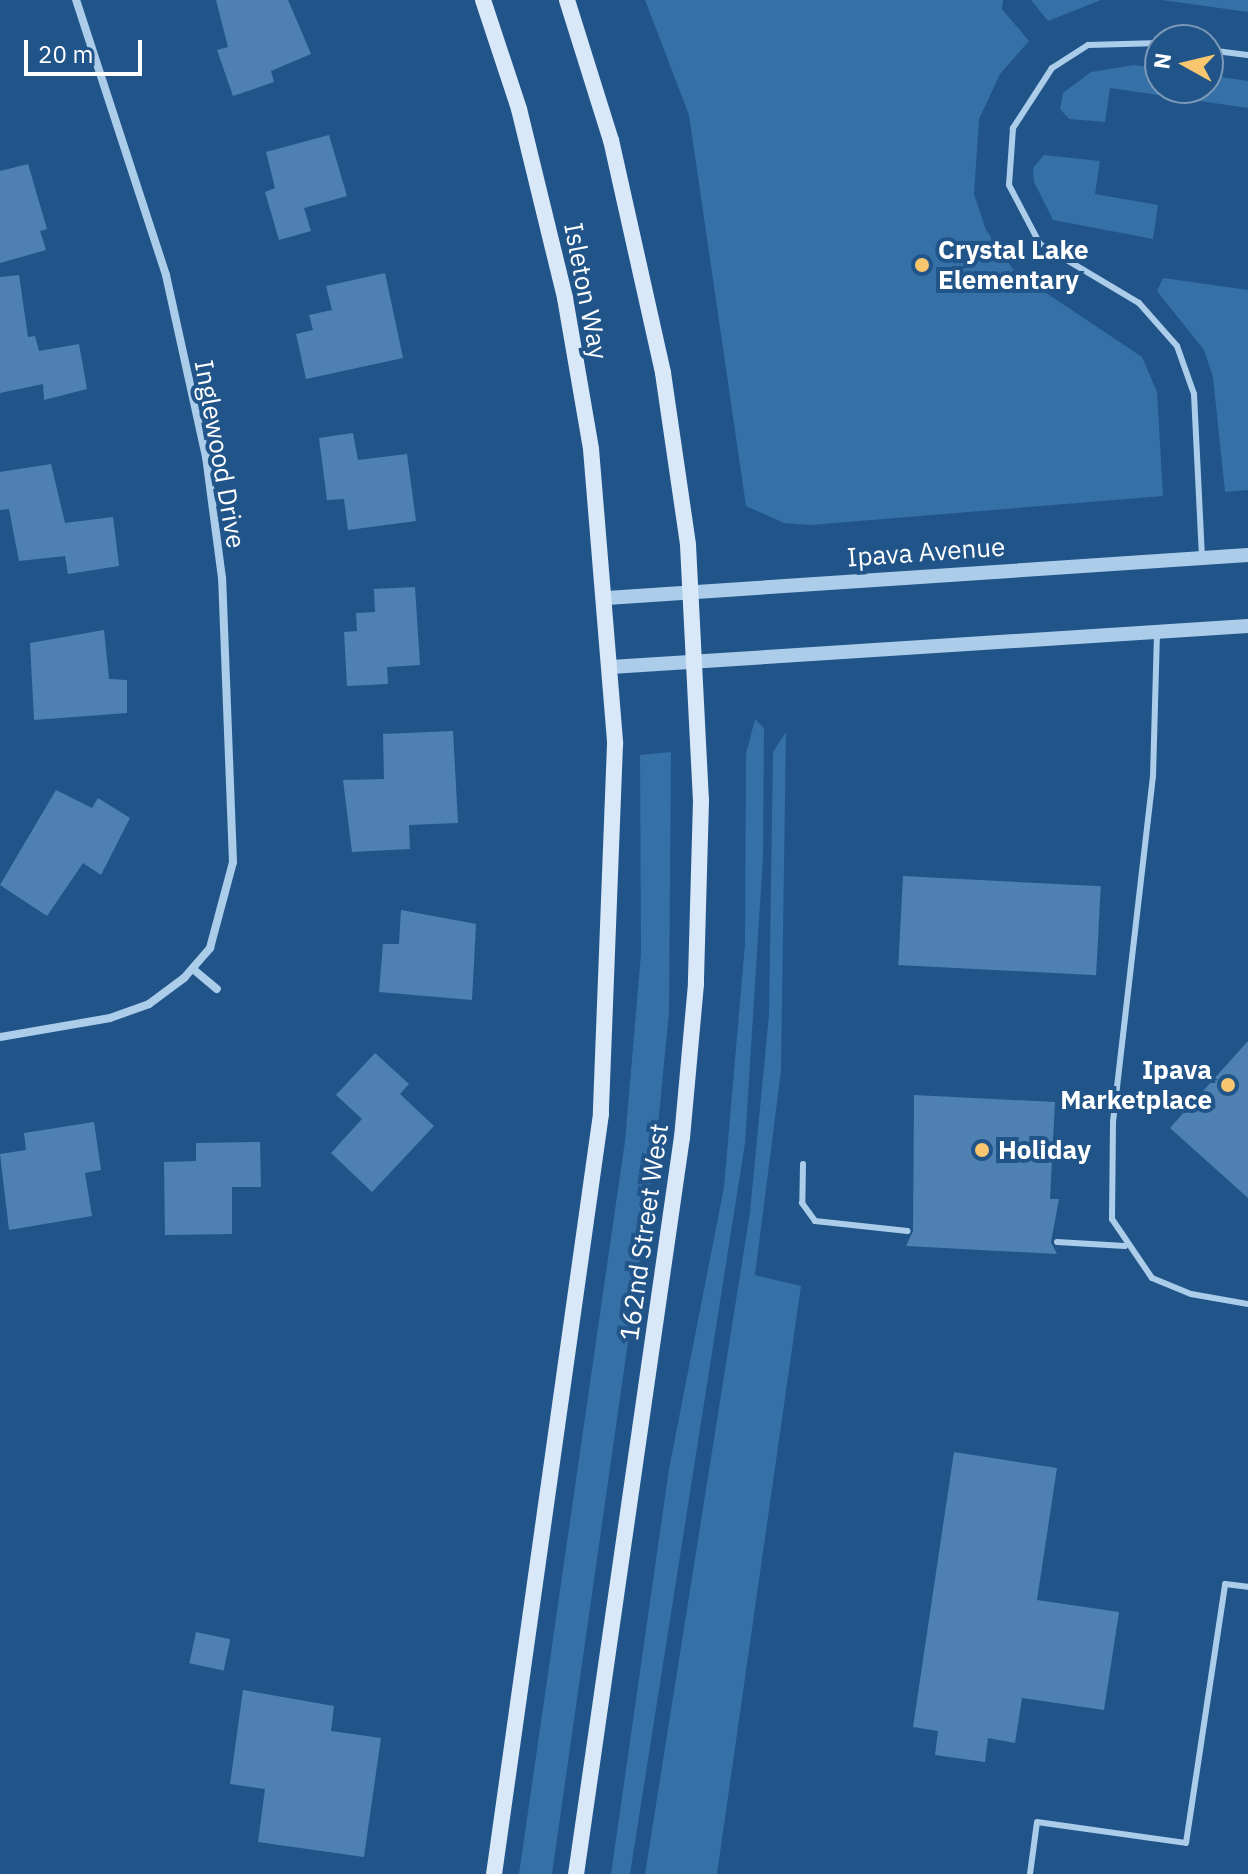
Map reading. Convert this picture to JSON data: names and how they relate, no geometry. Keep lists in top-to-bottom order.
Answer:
{
  "streets": {
    "main road": ["Isleton Way", "162nd Street West"],
    "street": ["Inglewood Drive", "Ipava Avenue"]
  },
  "crossings": [
    ["Isleton Way", "Ipava Avenue"],
    ["Ipava Avenue", "162nd Street West"]
  ],
  "places": ["Crystal Lake Elementary", "Ipava Marketplace", "Holiday"],
  "scale_bar": "20 m",
  "north": "left"
}
